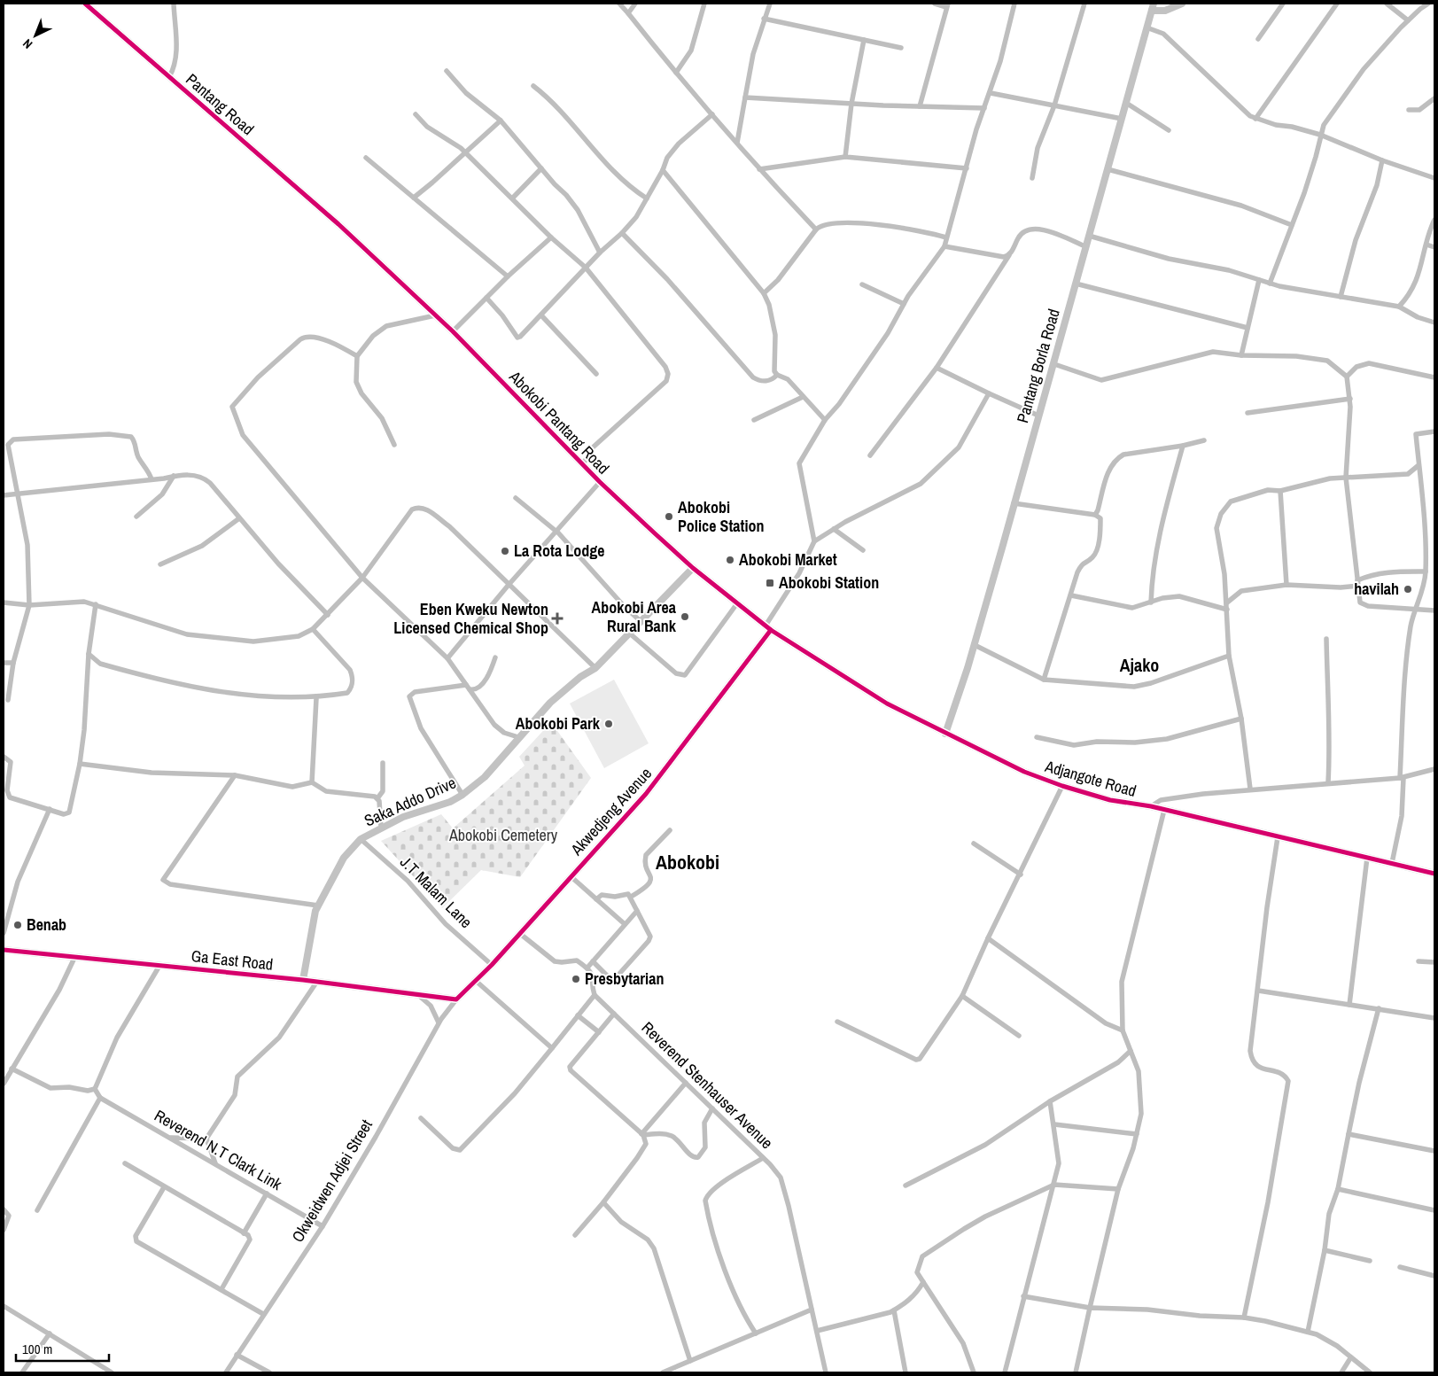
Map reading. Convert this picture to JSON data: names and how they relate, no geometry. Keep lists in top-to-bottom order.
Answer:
{
  "streets": {
    "street": [
      "Pantang Road",
      "Pantang Borla Road",
      "Abokobi Pantang Road",
      "Adjangote Road",
      "Saka Addo Drive",
      "Akwedjeng Avenue",
      "J.T Malam Lane",
      "Ga East Road",
      "Reverend Stenhauser Avenue",
      "Reverend N.T Clark Link",
      "Okweidwen Adjei Street"
    ]
  },
  "crossings": [
    ["Pantang Road", "Abokobi Pantang Road"],
    ["Pantang Borla Road", "Adjangote Road"],
    ["Abokobi Pantang Road", "Adjangote Road"],
    ["Abokobi Pantang Road", "Saka Addo Drive"],
    ["Abokobi Pantang Road", "Akwedjeng Avenue"],
    ["Adjangote Road", "Akwedjeng Avenue"],
    ["Saka Addo Drive", "J.T Malam Lane"],
    ["Saka Addo Drive", "Ga East Road"],
    ["Akwedjeng Avenue", "J.T Malam Lane"],
    ["Akwedjeng Avenue", "Ga East Road"],
    ["Akwedjeng Avenue", "Okweidwen Adjei Street"],
    ["Ga East Road", "Okweidwen Adjei Street"],
    ["Reverend N.T Clark Link", "Okweidwen Adjei Street"]
  ],
  "districts": ["Ajako", "Abokobi"],
  "parks": ["Abokobi Cemetery"],
  "places": {
    "other": [
      "Abokobi Police Station",
      "La Rota Lodge",
      "Abokobi Market",
      "havilah",
      "Abokobi Area Rural Bank",
      "Abokobi Park",
      "Benab",
      "Presbytarian"
    ],
    "transit": ["Abokobi Station"],
    "health": ["Eben Kweku Newton Licensed Chemical Shop"]
  },
  "scale_bar": "100 m",
  "north": "bottom left"
}
